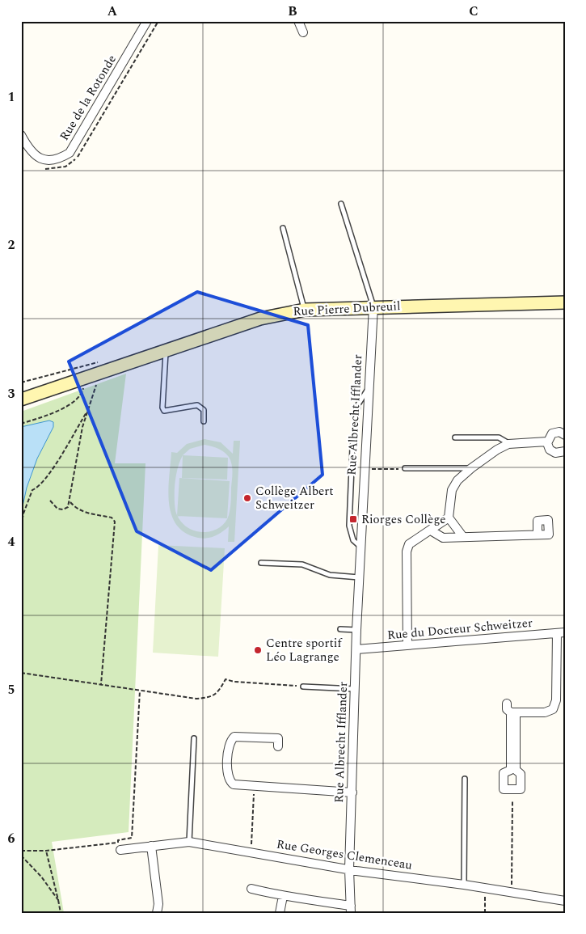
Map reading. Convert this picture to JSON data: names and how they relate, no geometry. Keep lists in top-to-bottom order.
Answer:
{
  "streets": {
    "street": [
      "Rue de la Rotonde",
      "Rue Pierre Dubreuil",
      "Rue Albrecht Ifflander",
      "Rue du Docteur Schweitzer",
      "Rue Georges Clemenceau"
    ]
  },
  "crossings": [
    ["Rue Pierre Dubreuil", "Rue Albrecht Ifflander"],
    ["Rue Albrecht Ifflander", "Rue du Docteur Schweitzer"],
    ["Rue Albrecht Ifflander", "Rue Georges Clemenceau"]
  ],
  "places": {
    "other": ["Collège Albert Schweitzer", "Centre sportif Léo Lagrange"],
    "transit": ["Riorges Collège"]
  },
  "grid": {
    "columns": ["A", "B", "C"],
    "rows": [
      "1",
      "2",
      "3",
      "4",
      "5",
      "6"
    ]
  }
}
